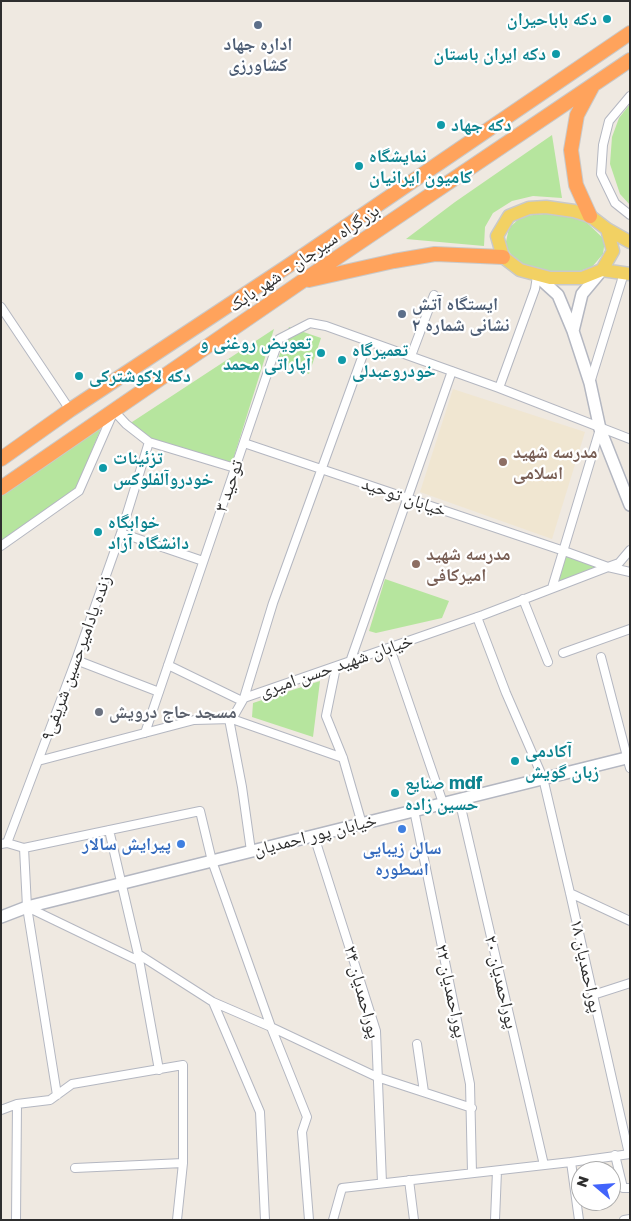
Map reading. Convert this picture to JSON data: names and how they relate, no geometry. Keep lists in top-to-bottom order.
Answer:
{
  "streets": {
    "highway": ["بزرگراه سیرجان - شهر بابک"],
    "street": [
      "توحید ۳",
      "خیابان توحید",
      "زنده یادامیرحسین شریفی۹",
      "خیابان شهید حسن امیری",
      "خیابان پور احمدیان",
      "پوراحمدیان ۱۸",
      "پوراحمدیان ۲۰",
      "پوراحمدیان ۲۲",
      "پوراحمدیان ۲۴"
    ]
  },
  "crossings": [
    ["توحید ۳", "خیابان توحید"],
    ["خیابان توحید", "خیابان شهید حسن امیری"],
    ["خیابان شهید حسن امیری", "پوراحمدیان ۱۸"],
    ["خیابان پور احمدیان", "پوراحمدیان ۱۸"],
    ["خیابان پور احمدیان", "پوراحمدیان ۲۰"],
    ["خیابان پور احمدیان", "پوراحمدیان ۲۲"],
    ["خیابان پور احمدیان", "پوراحمدیان ۲۴"]
  ],
  "places": [
    "دکه باباحیران",
    "اداره جهاد کشاورزی",
    "دکه ایران باستان",
    "دکه جهاد",
    "نمایشگاه کامیون ایرانیان",
    "ایستگاه آتش نشانی شماره ۲",
    "تعویض روغنی و آپاراتی محمد",
    "تعمیرگاه خودروعبدلی",
    "دکه لاکوشترکی",
    "مدرسه شهید اسلامی",
    "تزئینات خودروآلفلوکس",
    "خوابگاه دانشگاه آزاد",
    "مدرسه شهید امیرکافی",
    "مسجد حاج درویش",
    "آکادمی زبان گویش",
    "صنایع mdf حسین زاده",
    "سالن زیبایی اسطوره",
    "پیرایش سالار"
  ],
  "north": "left"
}
